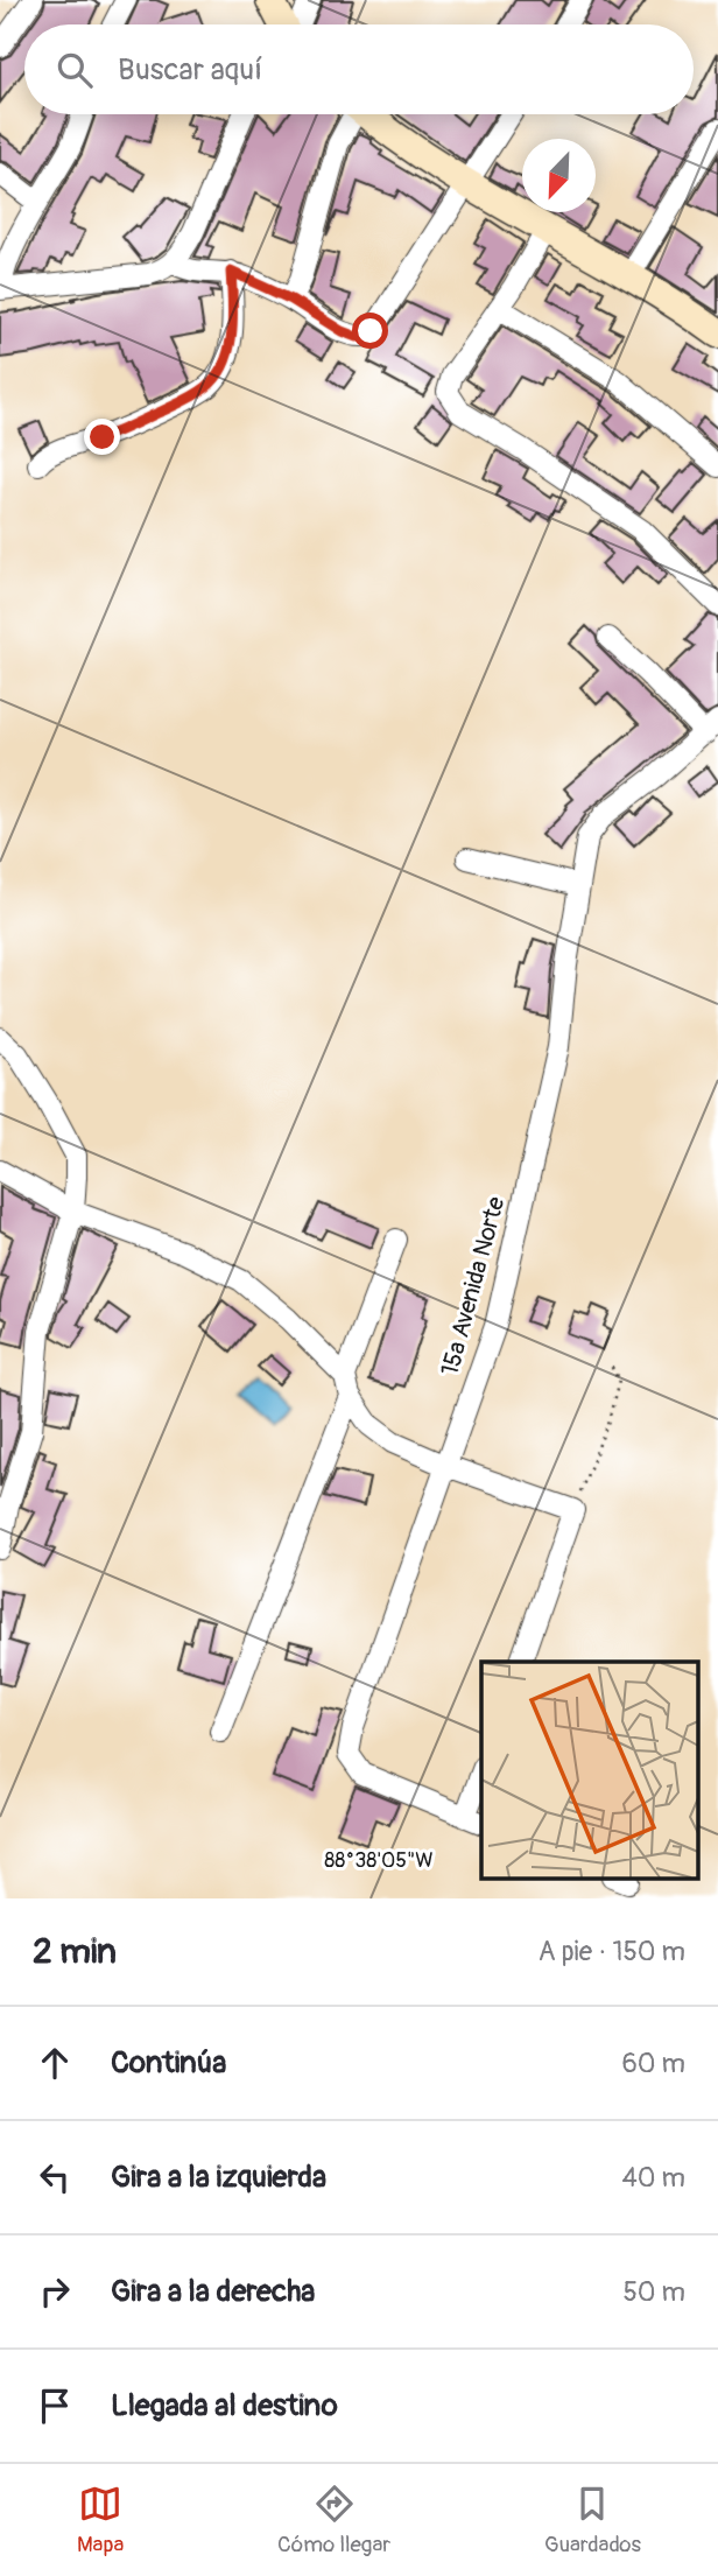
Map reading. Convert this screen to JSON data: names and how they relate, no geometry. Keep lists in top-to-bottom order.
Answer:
{
  "streets": {
    "street": ["15a Avenida Norte"]
  },
  "north": "bottom left",
  "page": {
    "search": "Buscar aquí",
    "heading": ["2 min", "A pie · 150 m"],
    "list": [
      ["Continúa", "60 m"],
      ["Gira a la izquierda", "40 m"],
      ["Gira a la derecha", "50 m"],
      "Llegada al destino"
    ],
    "nav": ["Mapa", "Cómo llegar", "Guardados"]
  },
  "coordinates": ["88°38'05\"W"]
}
